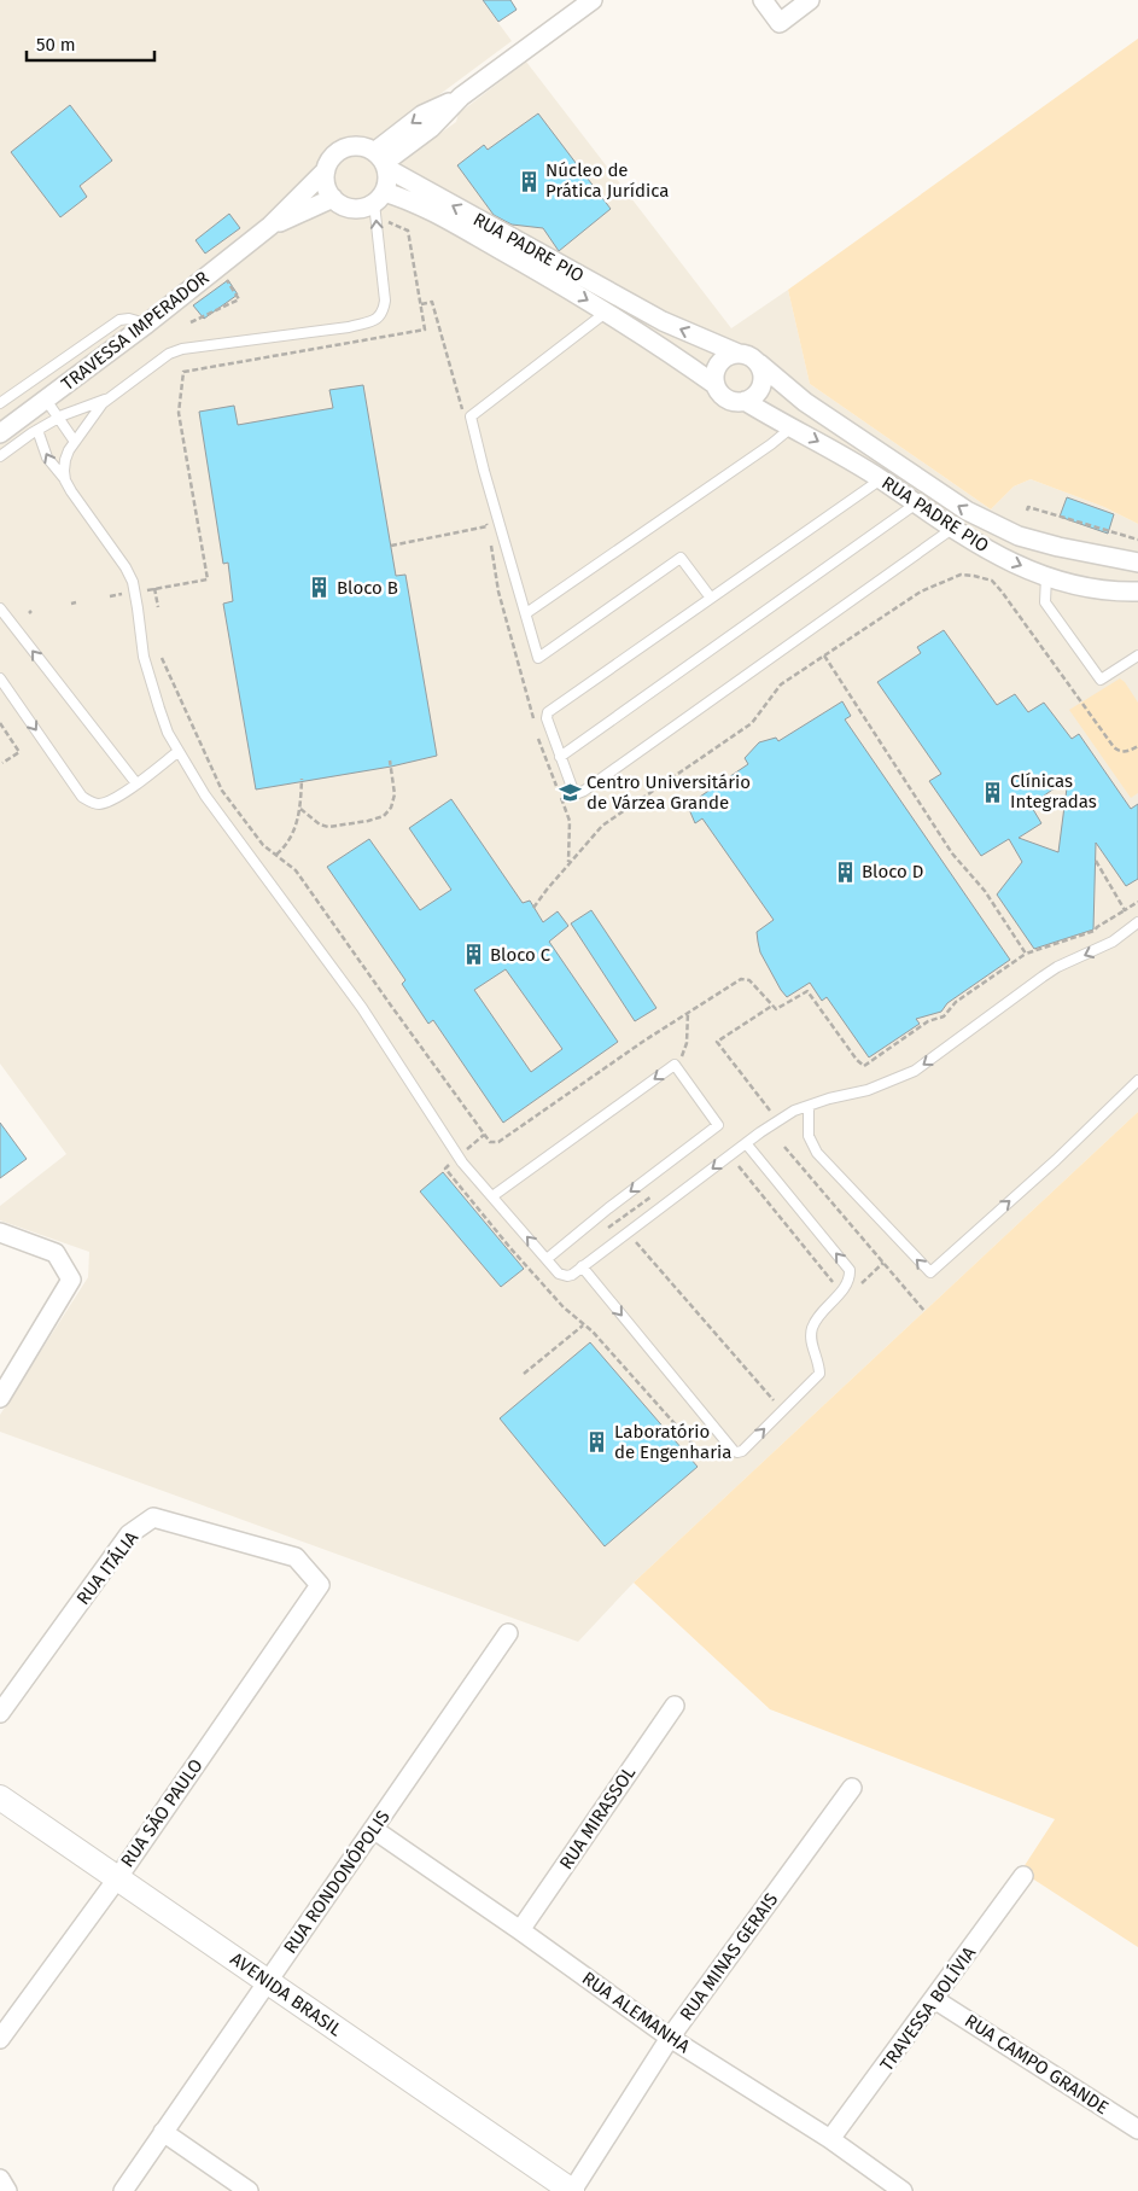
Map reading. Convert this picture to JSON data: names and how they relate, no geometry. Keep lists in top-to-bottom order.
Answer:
{
  "streets": {
    "street": [
      "RUA PADRE PIO",
      "TRAVESSA IMPERADOR",
      "RUA ITÁLIA",
      "RUA SÃO PAULO",
      "RUA MIRASSOL",
      "RUA RONDONÓPOLIS",
      "RUA MINAS GERAIS",
      "AVENIDA BRASIL",
      "TRAVESSA BOLÍVIA",
      "RUA ALEMANHA",
      "RUA CAMPO GRANDE"
    ]
  },
  "crossings": [
    ["RUA PADRE PIO", "TRAVESSA IMPERADOR"],
    ["RUA ITÁLIA", "RUA SÃO PAULO"],
    ["RUA SÃO PAULO", "AVENIDA BRASIL"],
    ["RUA MIRASSOL", "RUA ALEMANHA"],
    ["RUA RONDONÓPOLIS", "AVENIDA BRASIL"],
    ["RUA RONDONÓPOLIS", "RUA ALEMANHA"],
    ["RUA MINAS GERAIS", "AVENIDA BRASIL"],
    ["RUA MINAS GERAIS", "RUA ALEMANHA"],
    ["TRAVESSA BOLÍVIA", "RUA ALEMANHA"],
    ["TRAVESSA BOLÍVIA", "RUA CAMPO GRANDE"]
  ],
  "places": {
    "building": [
      "Núcleo de Prática Jurídica",
      "Bloco B",
      "Clínicas Integradas",
      "Bloco D",
      "Bloco C",
      "Laboratório de Engenharia"
    ],
    "school or university": ["Centro Universitário de Várzea Grande"]
  },
  "scale_bar": "50 m"
}
